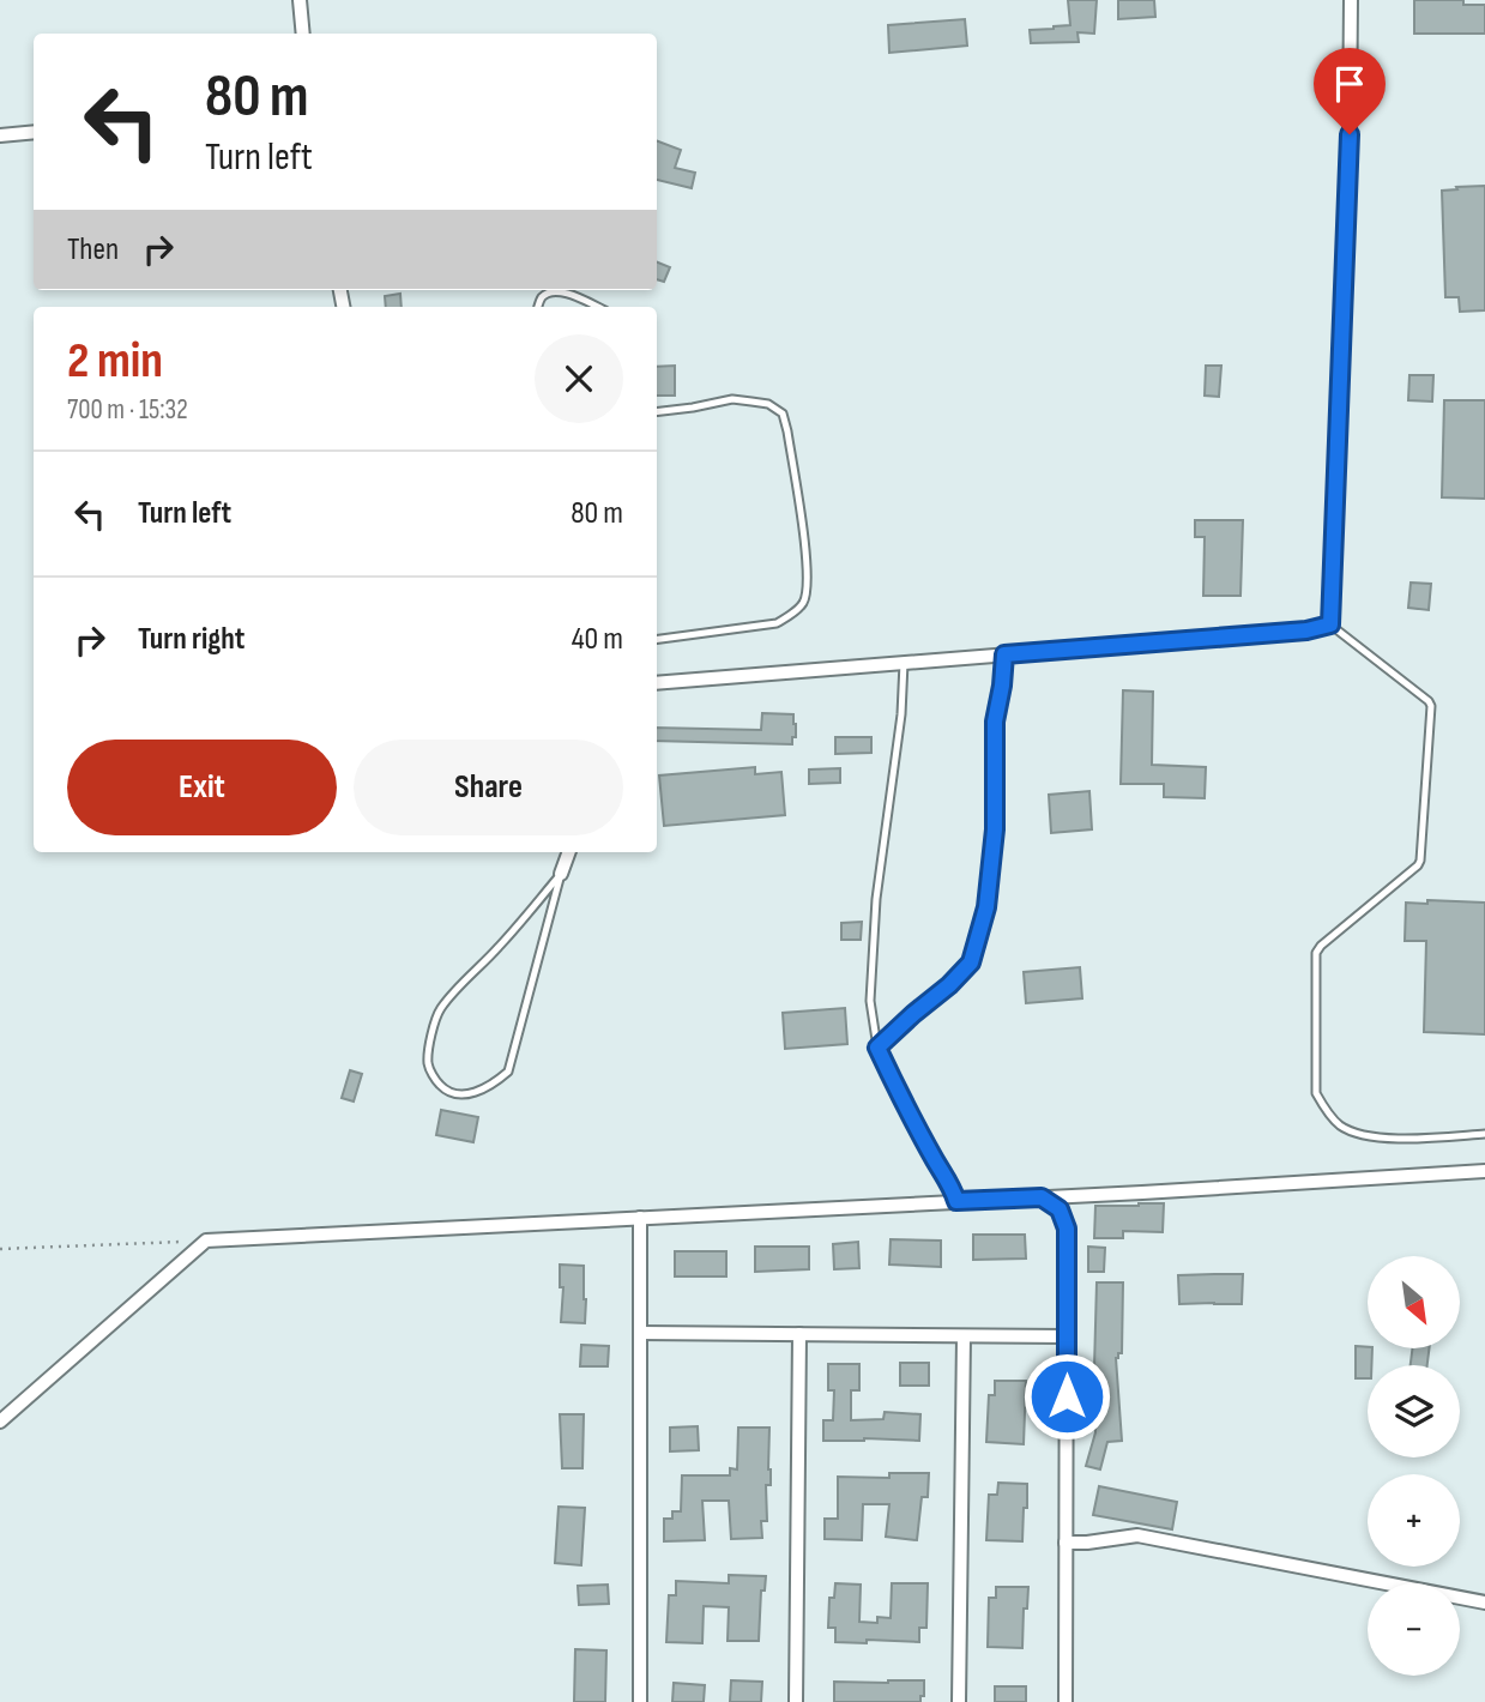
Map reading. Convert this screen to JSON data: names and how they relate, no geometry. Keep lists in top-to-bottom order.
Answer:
{
  "north": "bottom right",
  "page": {
    "turn": ["80 m", "Turn left"],
    "then": "Then",
    "heading": ["2 min", "700 m · 15:32"],
    "list": [
      {
        "name": "Turn left",
        "value": "80 m"
      },
      {
        "name": "Turn right",
        "value": "40 m"
      }
    ],
    "buttons": ["Exit", "Share"],
    "map_buttons": ["+", "−"]
  }
}
